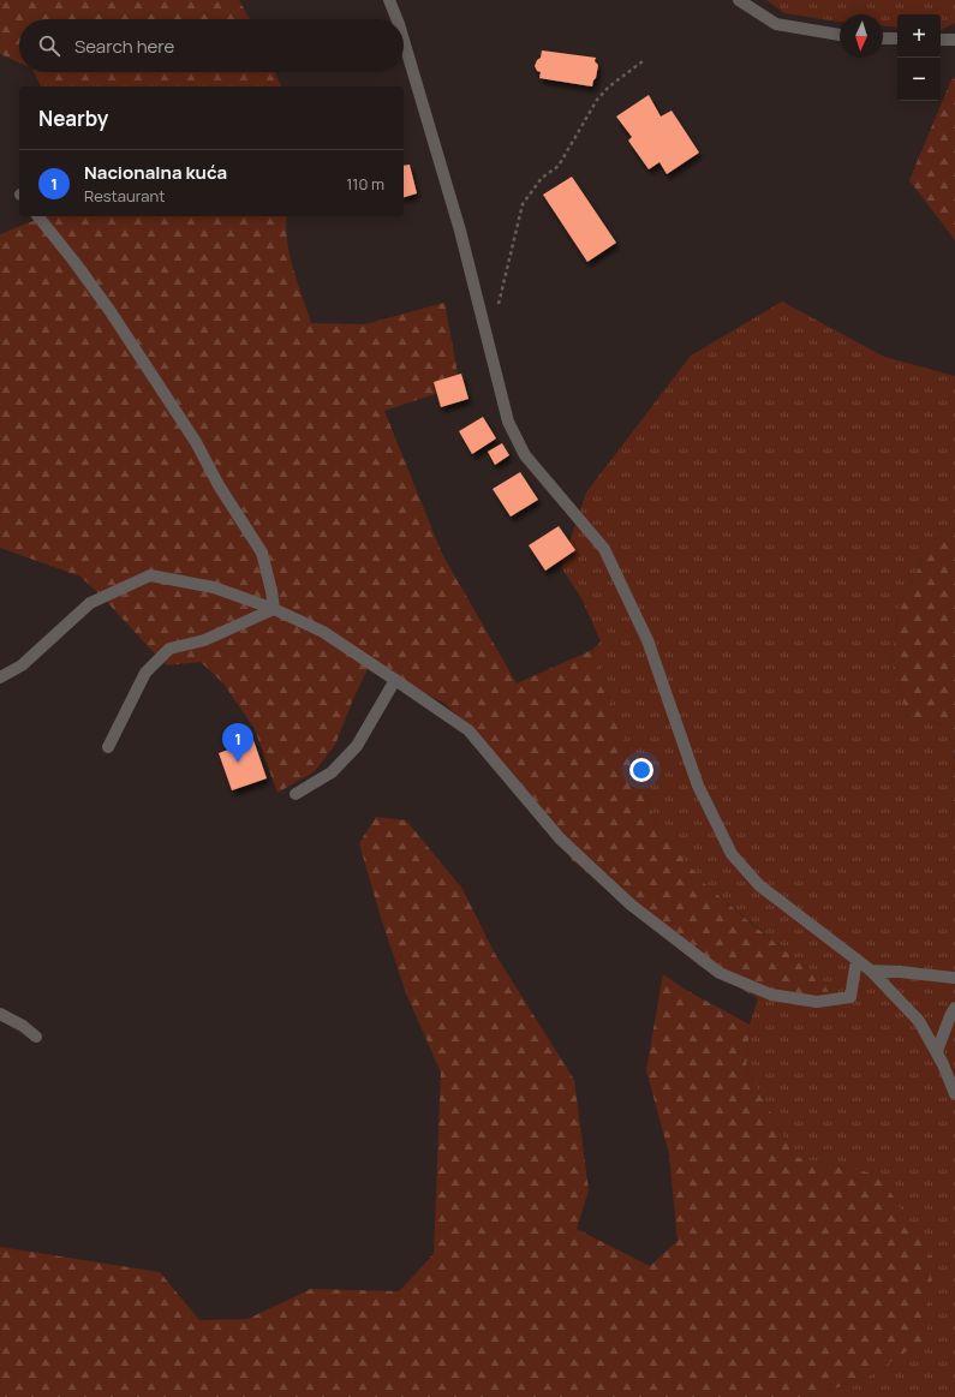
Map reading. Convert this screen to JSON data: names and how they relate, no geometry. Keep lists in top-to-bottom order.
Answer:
{
  "north": "bottom",
  "page": {
    "map_buttons": ["+", "−"],
    "search": "Search here",
    "heading": "Nearby",
    "list": [
      {
        "mark": "1",
        "name": "Nacionalna kuća",
        "note": "Restaurant",
        "value": "110 m"
      }
    ],
    "pins": "1"
  }
}
